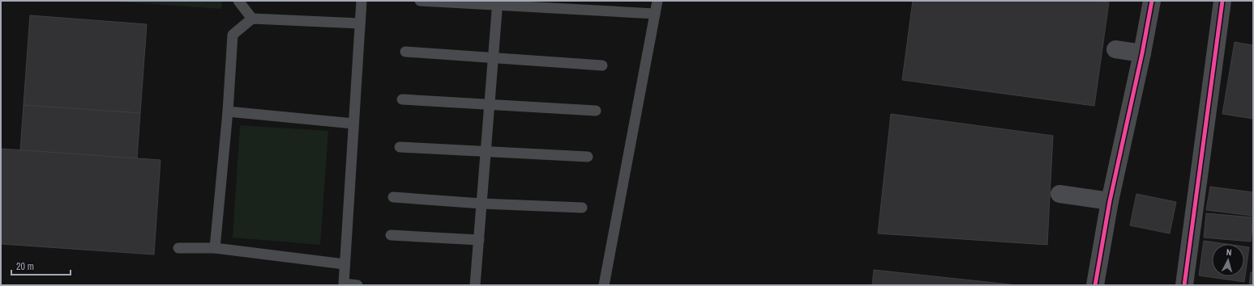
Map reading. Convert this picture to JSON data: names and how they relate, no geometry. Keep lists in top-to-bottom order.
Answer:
{
  "scale_bar": "20 m",
  "north": "top"
}
